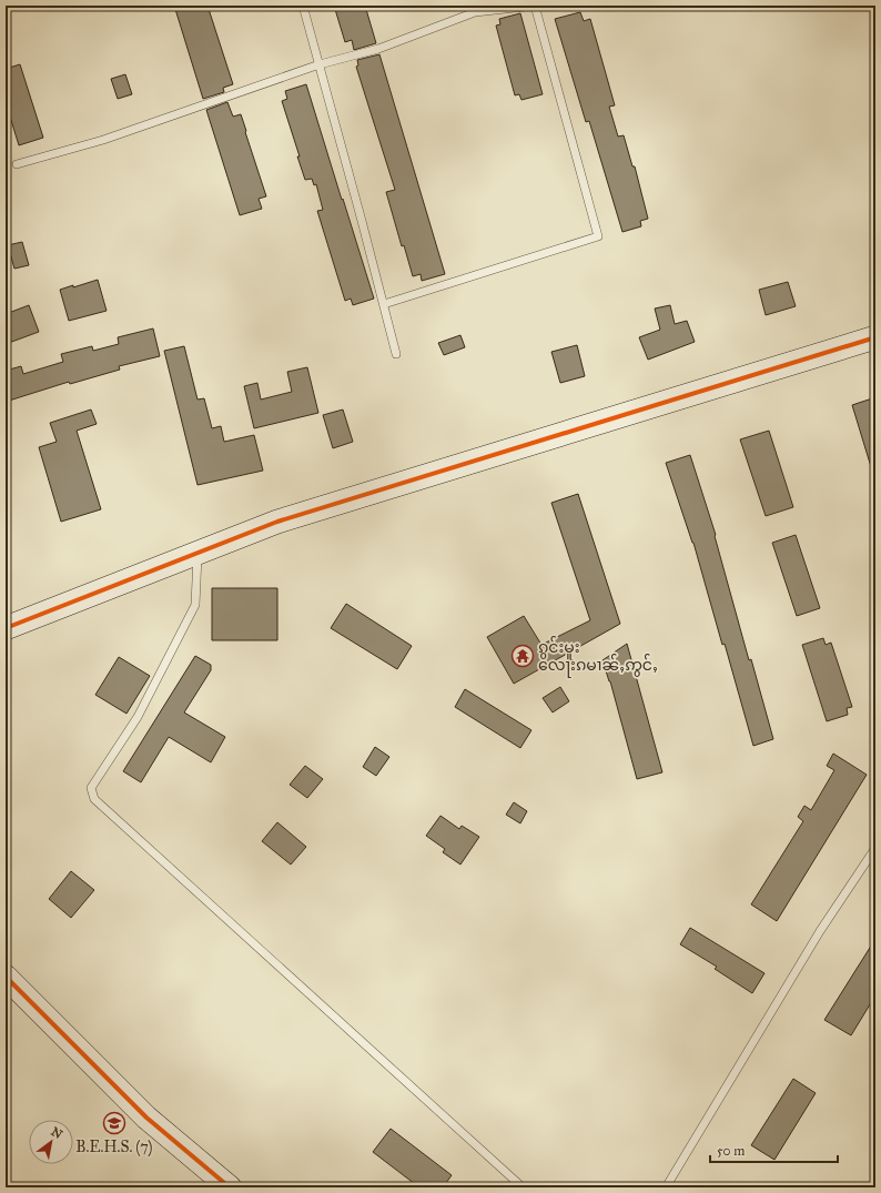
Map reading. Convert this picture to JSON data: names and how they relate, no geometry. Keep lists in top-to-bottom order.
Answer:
{
  "places": {
    "temple": ["ၵွင်းမူး လေႃးၵမၢၼ်ႇဢွင်ႇ"],
    "school or university": ["B.E.H.S. (7)"]
  },
  "scale_bar": "50 m",
  "north": "top right"
}
